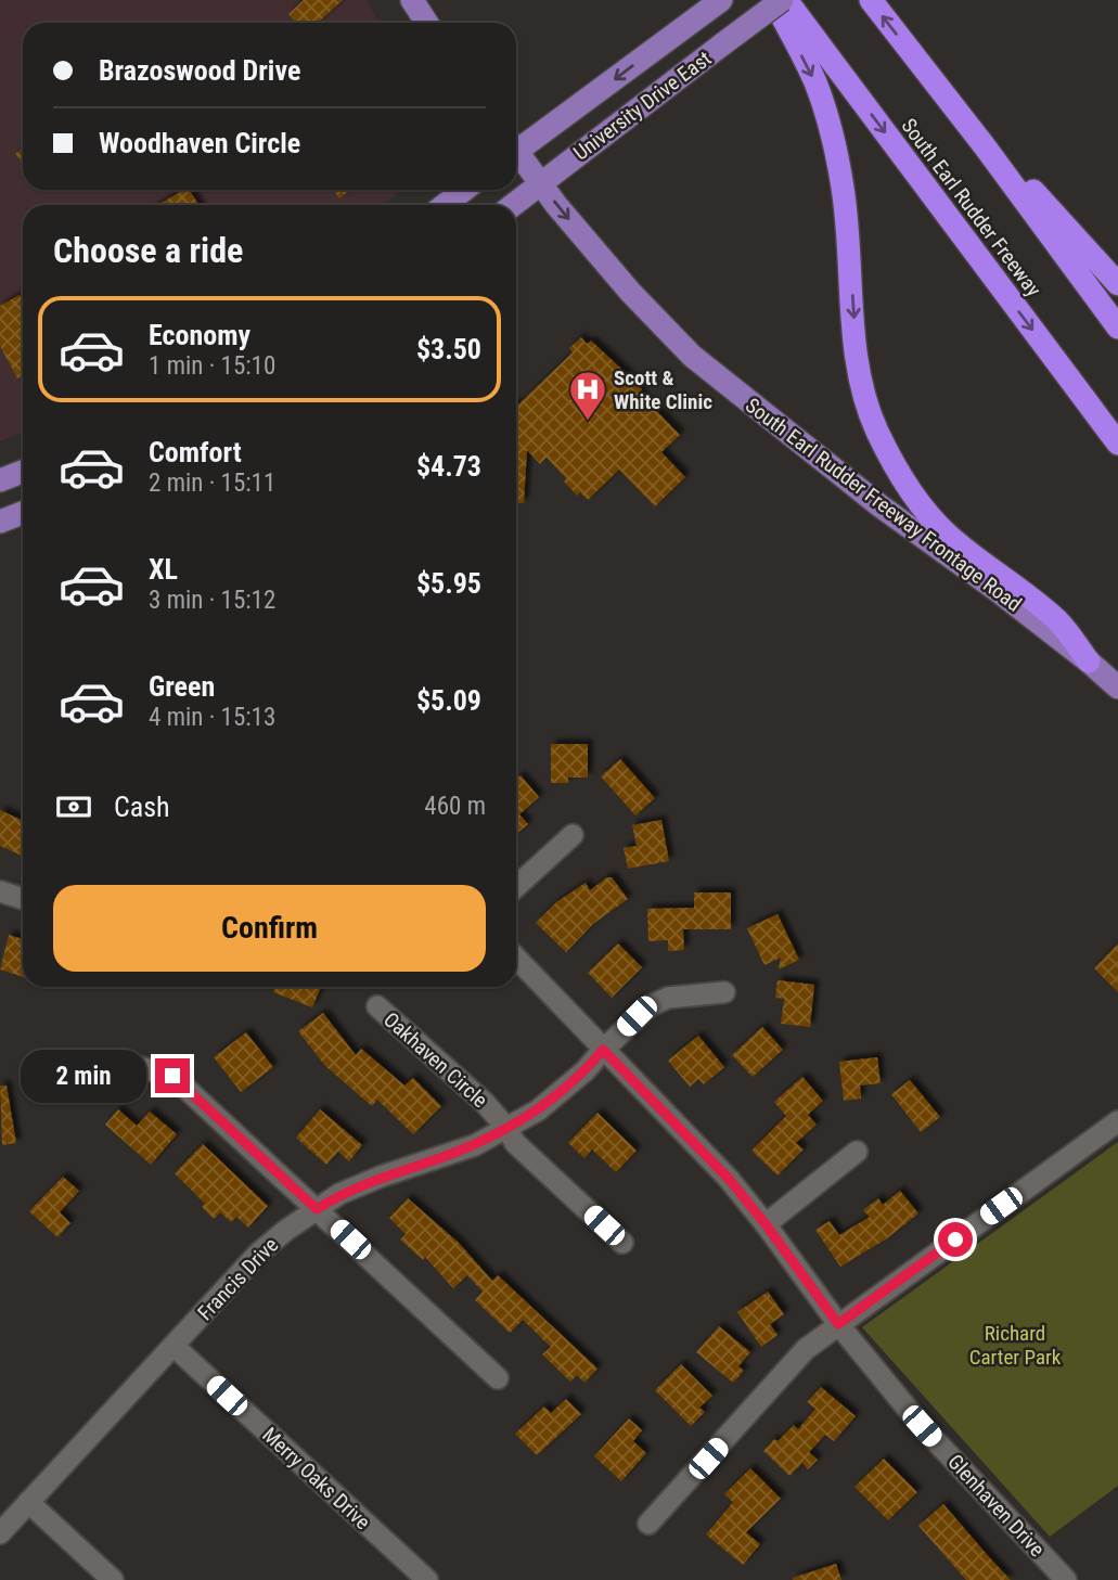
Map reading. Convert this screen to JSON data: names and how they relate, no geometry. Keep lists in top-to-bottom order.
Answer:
{
  "streets": {
    "highway": ["South Earl Rudder Freeway"],
    "main road": ["University Drive East", "South Earl Rudder Freeway Frontage Road"],
    "street": [
      "Oakhaven Circle",
      "Francis Drive",
      "Merry Oaks Drive",
      "Glenhaven Drive"
    ]
  },
  "crossings": [
    ["University Drive East", "South Earl Rudder Freeway"],
    ["University Drive East", "South Earl Rudder Freeway Frontage Road"],
    ["Oakhaven Circle", "Francis Drive"],
    ["Francis Drive", "Merry Oaks Drive"],
    ["Francis Drive", "Glenhaven Drive"]
  ],
  "one_way": ["South Earl Rudder Freeway Frontage Road"],
  "parks": ["Richard Carter Park"],
  "places": {
    "hospital": ["Scott & White Clinic"]
  },
  "page": {
    "banner": ["Brazoswood Drive", "Woodhaven Circle"],
    "heading": "Choose a ride",
    "list": [
      {
        "name": "Economy",
        "note": "1 min · 15:10",
        "value": "$3.50"
      },
      {
        "name": "Comfort",
        "note": "2 min · 15:11",
        "value": "$4.73"
      },
      {
        "name": "XL",
        "note": "3 min · 15:12",
        "value": "$5.95"
      },
      {
        "name": "Green",
        "note": "4 min · 15:13",
        "value": "$5.09"
      }
    ],
    "pay": ["Cash", "460 m"],
    "buttons": "Confirm",
    "bubble": "2 min"
  }
}
